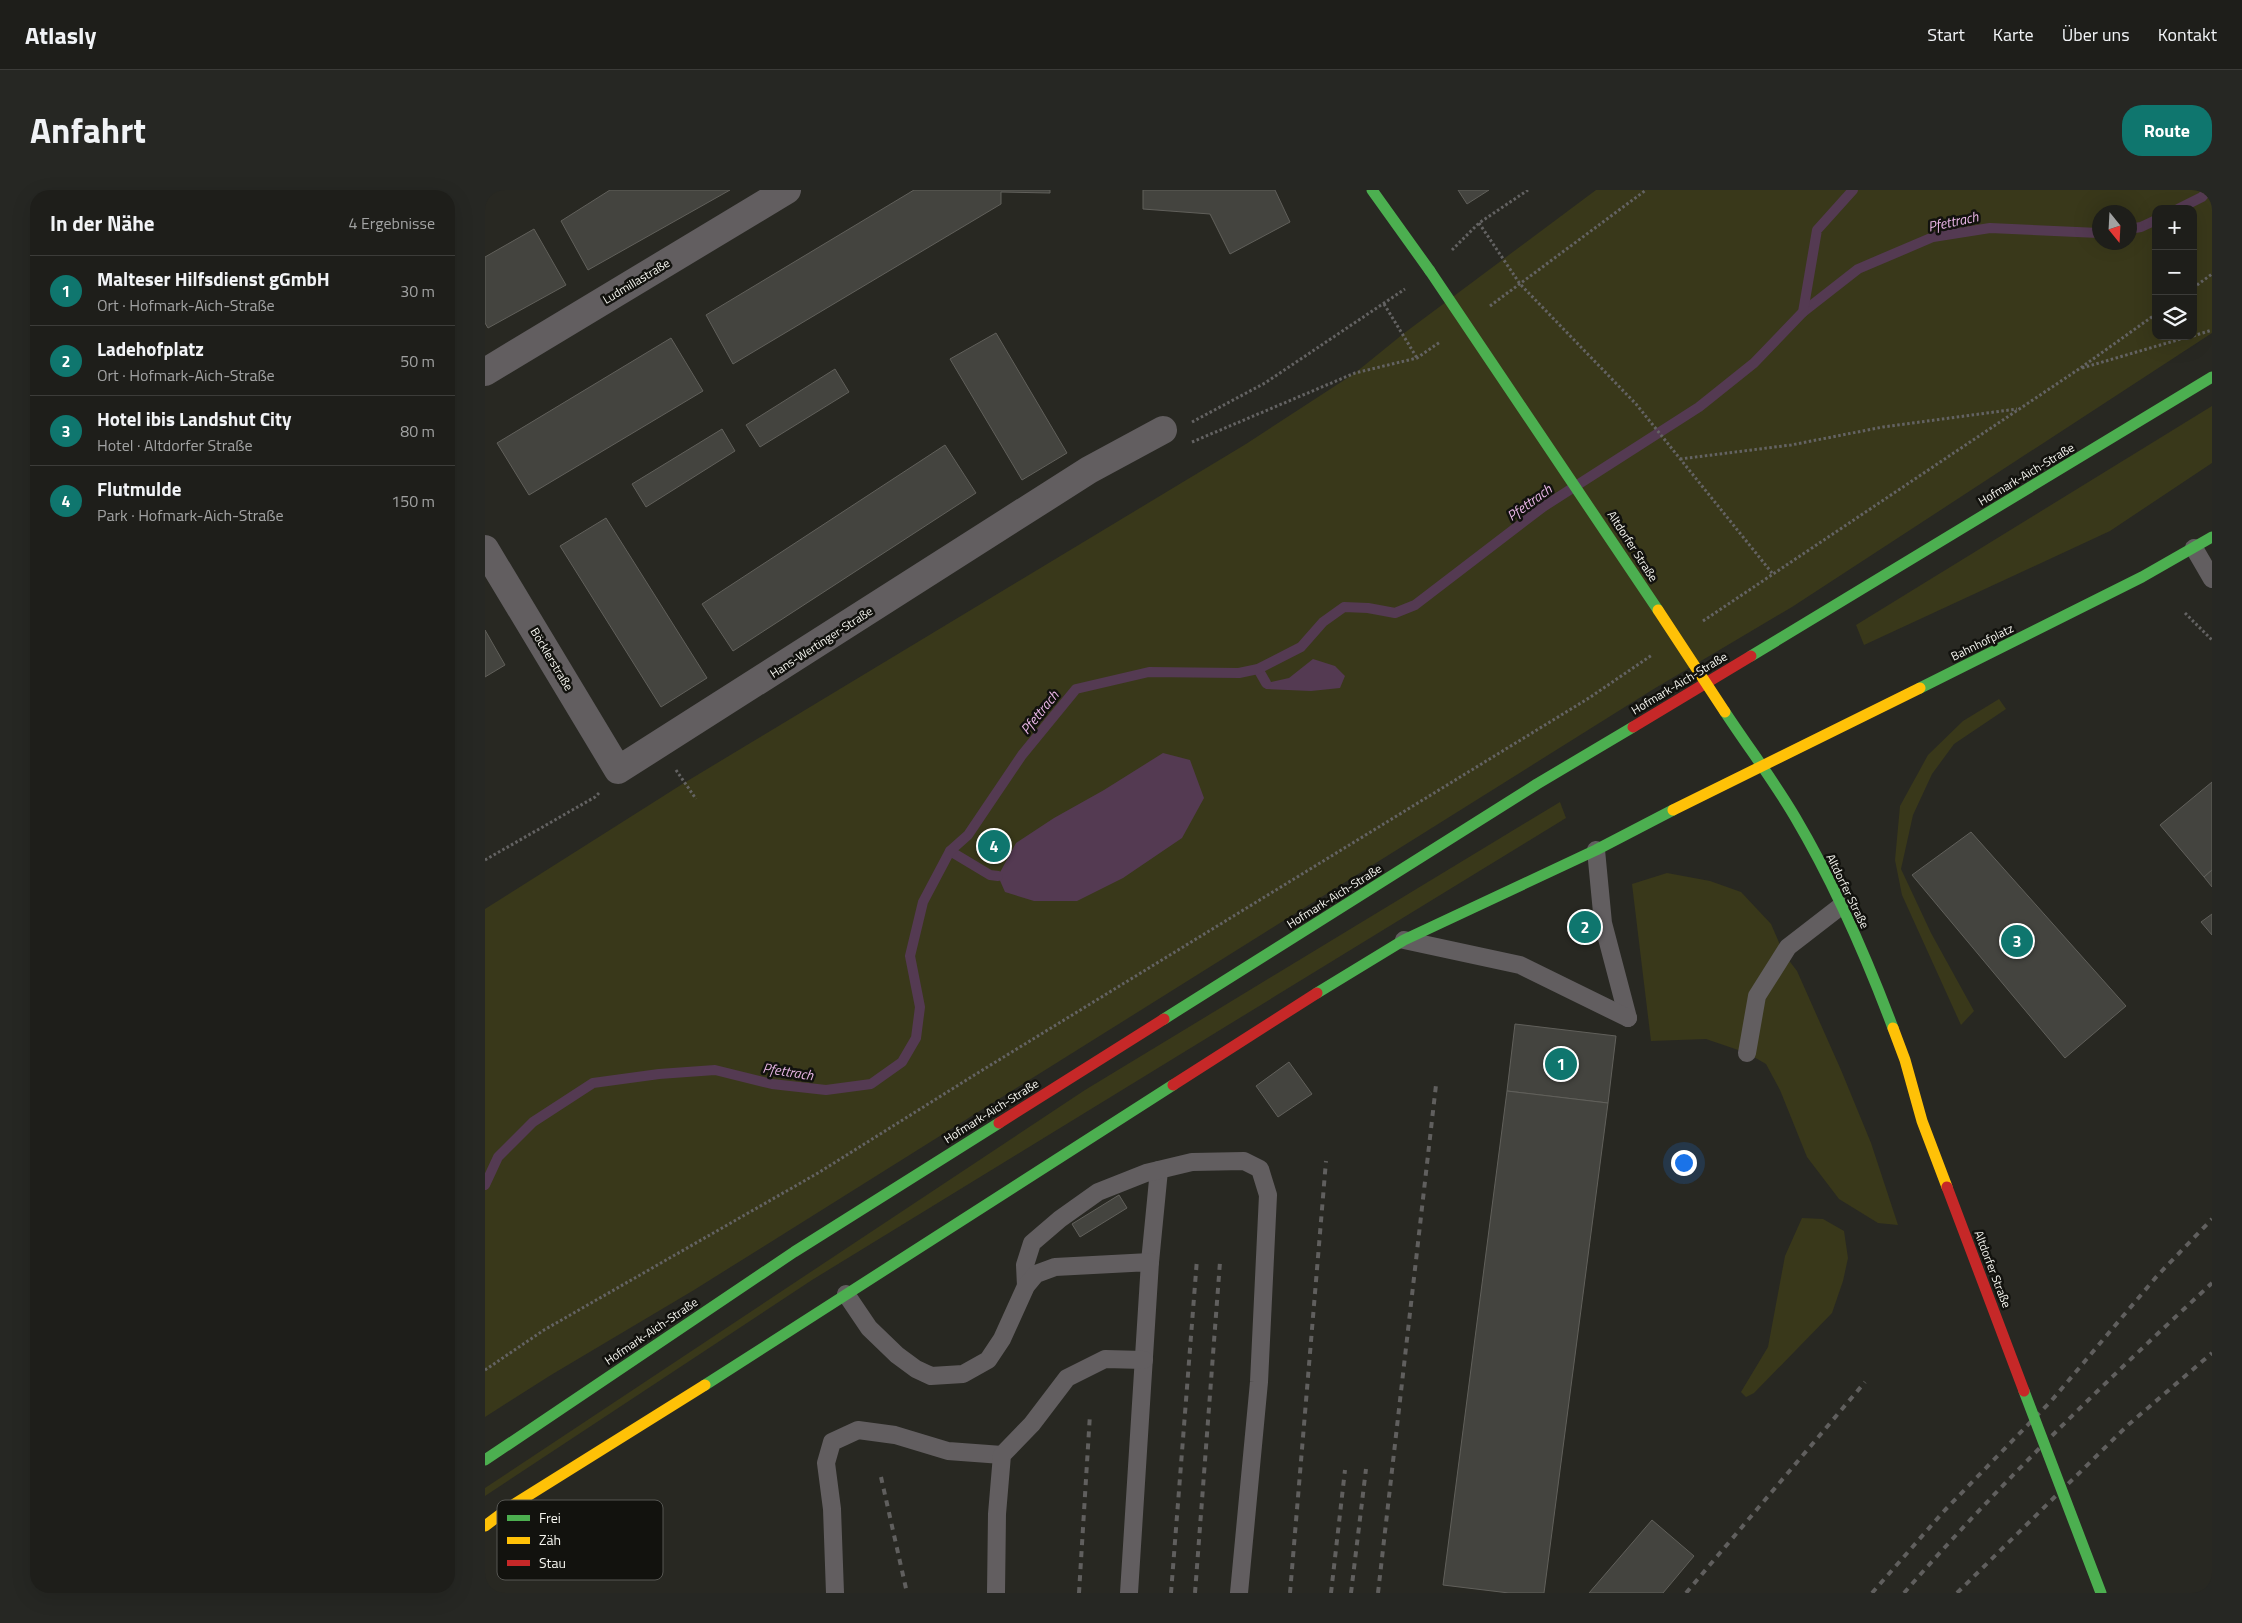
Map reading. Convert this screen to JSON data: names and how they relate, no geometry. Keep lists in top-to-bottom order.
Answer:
{
  "streets": {
    "main road": ["Hofmark-Aich-Straße", "Altdorfer Straße", "Bahnhofplatz"],
    "street": ["Ludmillastraße", "Hans-Wertinger-Straße", "Böcklerstraße"]
  },
  "crossings": [
    ["Altdorfer Straße", "Bahnhofplatz"],
    ["Hans-Wertinger-Straße", "Böcklerstraße"]
  ],
  "water": ["Pfettrach"],
  "legend": ["Frei", "Zäh", "Stau"],
  "north": "bottom",
  "page": {
    "header": "Atlasly",
    "nav": [
      "Start",
      "Karte",
      "Über uns",
      "Kontakt"
    ],
    "title": "Anfahrt",
    "buttons": "Route",
    "heading": ["In der Nähe", "4 Ergebnisse"],
    "map_buttons": ["+", "−"],
    "list": [
      {
        "mark": "1",
        "name": "Malteser Hilfsdienst gGmbH",
        "note": "Ort · Hofmark-Aich-Straße",
        "value": "30 m"
      },
      {
        "mark": "2",
        "name": "Ladehofplatz",
        "note": "Ort · Hofmark-Aich-Straße",
        "value": "50 m"
      },
      {
        "mark": "3",
        "name": "Hotel ibis Landshut City",
        "note": "Hotel · Altdorfer Straße",
        "value": "80 m"
      },
      {
        "mark": "4",
        "name": "Flutmulde",
        "note": "Park · Hofmark-Aich-Straße",
        "value": "150 m"
      }
    ],
    "pins": [
      "4",
      "2",
      "3",
      "1"
    ]
  }
}
